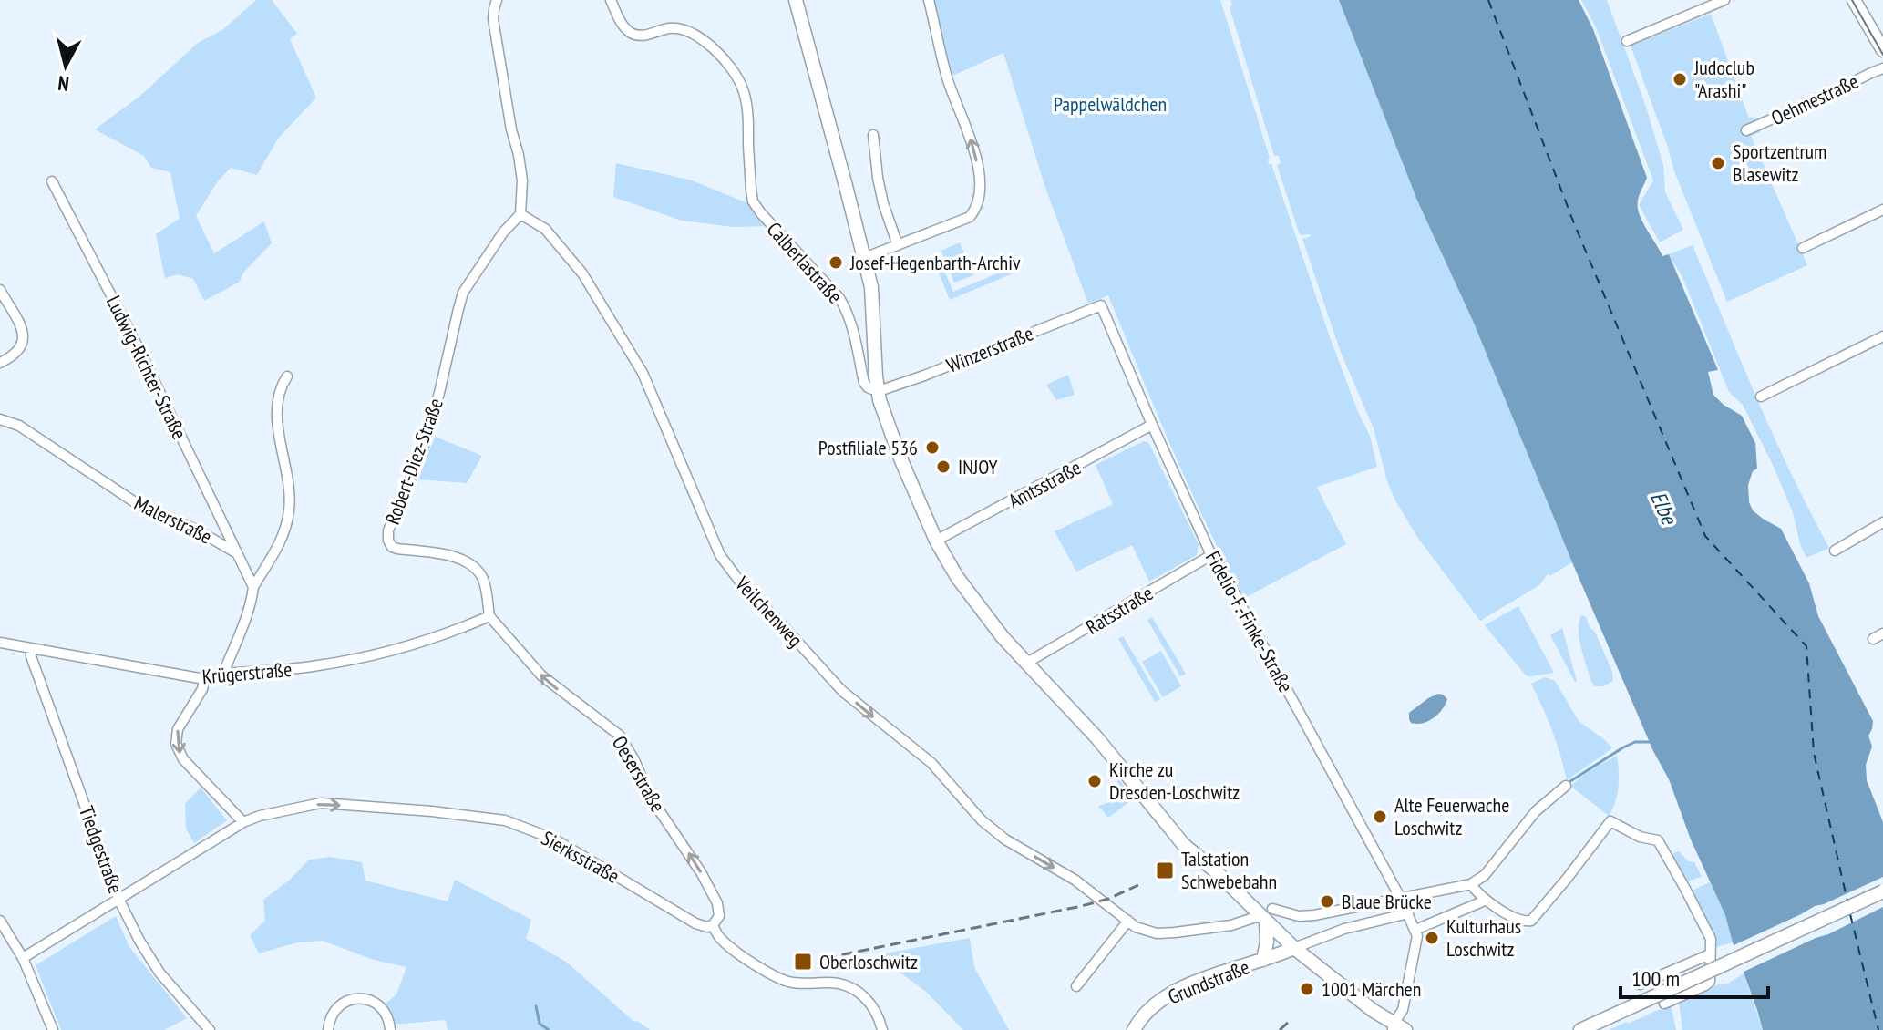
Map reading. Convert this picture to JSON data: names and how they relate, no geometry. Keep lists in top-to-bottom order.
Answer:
{
  "streets": {
    "main road": ["Grundstraße"],
    "street": [
      "Oehmestraße",
      "Calberlastraße",
      "Winzerstraße",
      "Ludwig-Richter-Straße",
      "Robert-Diez-Straße",
      "Amtsstraße",
      "Malerstraße",
      "Ratsstraße",
      "Veilchenweg",
      "Fidelio-F.-Finke-Straße",
      "Krügerstraße",
      "Oeserstraße",
      "Tiedgestraße",
      "Sierksstraße"
    ]
  },
  "crossings": [
    ["Calberlastraße", "Winzerstraße"],
    ["Winzerstraße", "Fidelio-F.-Finke-Straße"],
    ["Ludwig-Richter-Straße", "Malerstraße"],
    ["Robert-Diez-Straße", "Veilchenweg"],
    ["Robert-Diez-Straße", "Krügerstraße"],
    ["Robert-Diez-Straße", "Oeserstraße"],
    ["Amtsstraße", "Fidelio-F.-Finke-Straße"],
    ["Ratsstraße", "Fidelio-F.-Finke-Straße"],
    ["Krügerstraße", "Oeserstraße"],
    ["Krügerstraße", "Tiedgestraße"],
    ["Oeserstraße", "Sierksstraße"],
    ["Tiedgestraße", "Sierksstraße"]
  ],
  "one_way": ["Veilchenweg", "Oeserstraße", "Sierksstraße"],
  "water": ["Elbe"],
  "parks": ["Pappelwäldchen"],
  "places": {
    "other": [
      "Judoclub \"Arashi\"",
      "Sportzentrum Blasewitz",
      "Josef-Hegenbarth-Archiv",
      "Postfiliale 536",
      "INJOY",
      "Kirche zu Dresden-Loschwitz",
      "Alte Feuerwache Loschwitz",
      "Blaue Brücke",
      "Kulturhaus Loschwitz",
      "1001 Märchen"
    ],
    "transit": ["Talstation Schwebebahn", "Oberloschwitz"]
  },
  "scale_bar": "100 m",
  "north": "bottom"
}
